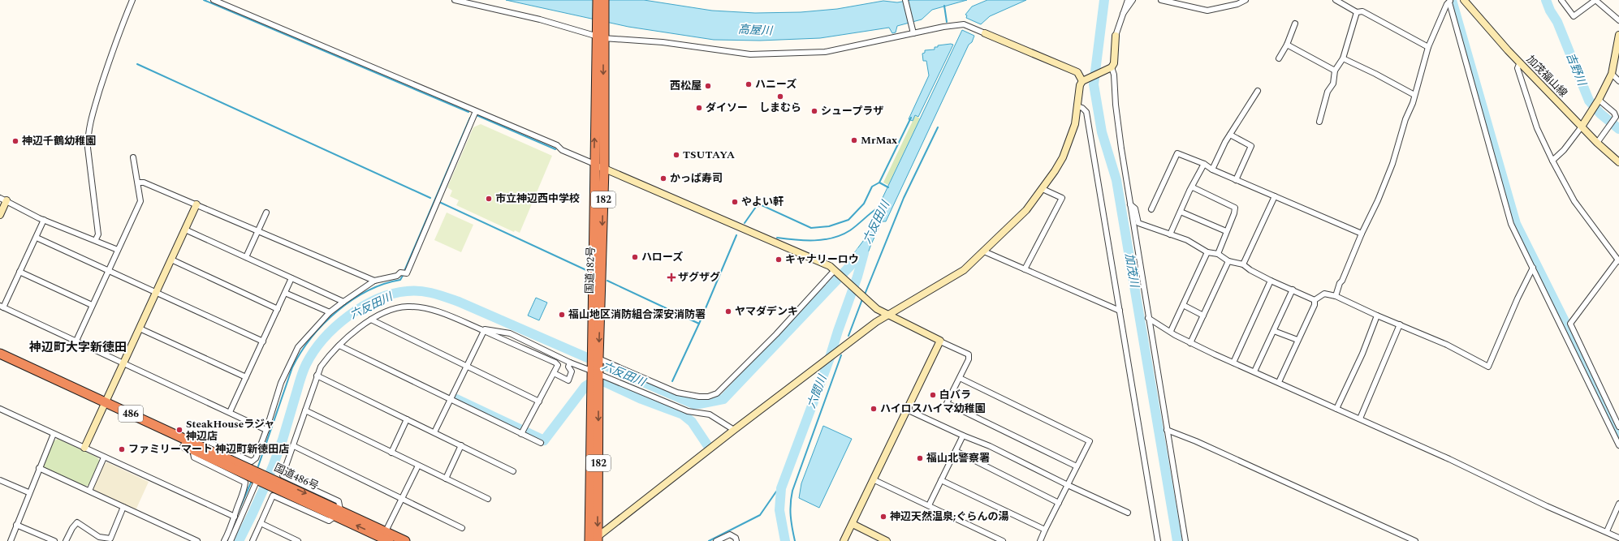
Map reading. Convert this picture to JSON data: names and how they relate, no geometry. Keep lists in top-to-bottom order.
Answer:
{
  "streets": {
    "highway": [
      "182",
      "国道182号",
      "486",
      "国道486号"
    ],
    "street": ["加茂福山線"]
  },
  "districts": ["神辺町大字新徳田"],
  "water": [
    "高屋川",
    "吉野川",
    "六反田川",
    "加茂川",
    "六間川"
  ],
  "places": {
    "other": [
      "ハニーズ",
      "西松屋",
      "しまむら",
      "ダイソー",
      "シュープラザ",
      "MrMax",
      "神辺千鶴幼稚園",
      "TSUTAYA",
      "かっぱ寿司",
      "市立神辺西中学校",
      "やよい軒",
      "ハローズ",
      "キャナリーロウ",
      "ヤマダデンキ",
      "福山地区消防組合深安消防署",
      "白バラ",
      "ハイロスハイマ幼稚園",
      "SteakHouseラジャ 神辺店",
      "ファミリーマート 神辺町新徳田店",
      "福山北警察署",
      "神辺天然温泉;ぐらんの湯"
    ],
    "health": ["ザグザグ"]
  }
}
